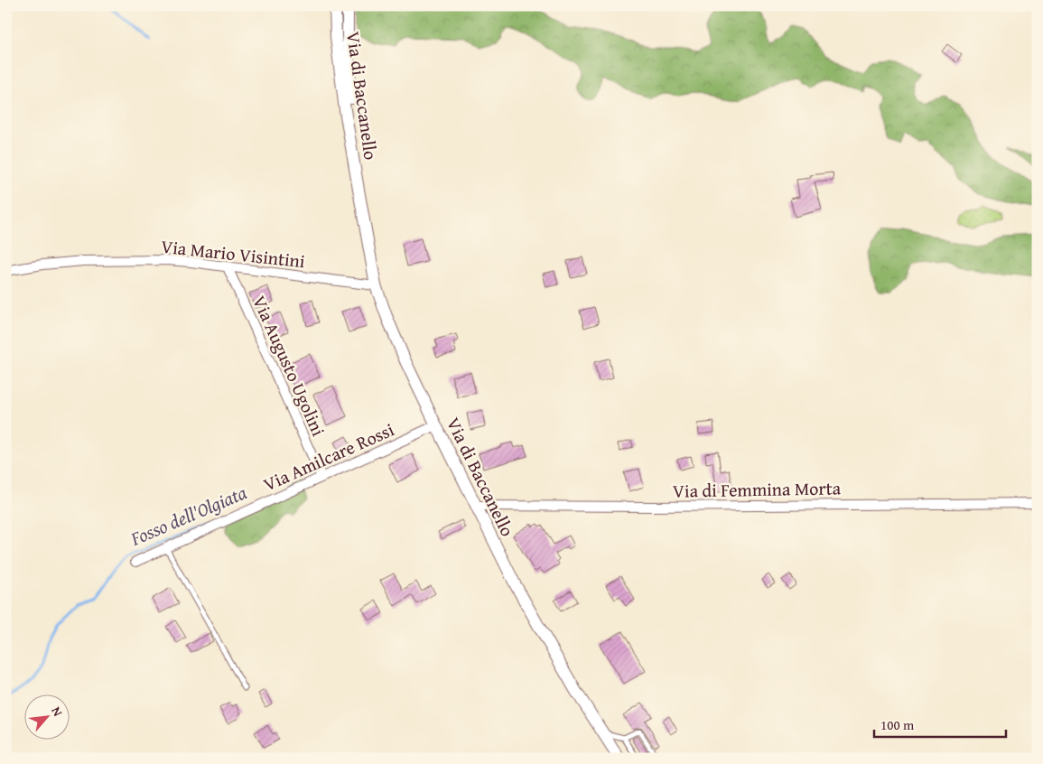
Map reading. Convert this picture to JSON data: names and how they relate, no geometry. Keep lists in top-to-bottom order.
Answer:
{
  "streets": {
    "street": [
      "Via di Baccanello",
      "Via Mario Visintini",
      "Via Augusto Ugolini",
      "Via Amilcare Rossi",
      "Via di Femmina Morta"
    ]
  },
  "crossings": [
    ["Via di Baccanello", "Via Mario Visintini"],
    ["Via di Baccanello", "Via Amilcare Rossi"],
    ["Via di Baccanello", "Via di Femmina Morta"],
    ["Via Mario Visintini", "Via Augusto Ugolini"],
    ["Via Augusto Ugolini", "Via Amilcare Rossi"]
  ],
  "water": ["Fosso dell'Olgiata"],
  "scale_bar": "100 m",
  "north": "top right"
}
